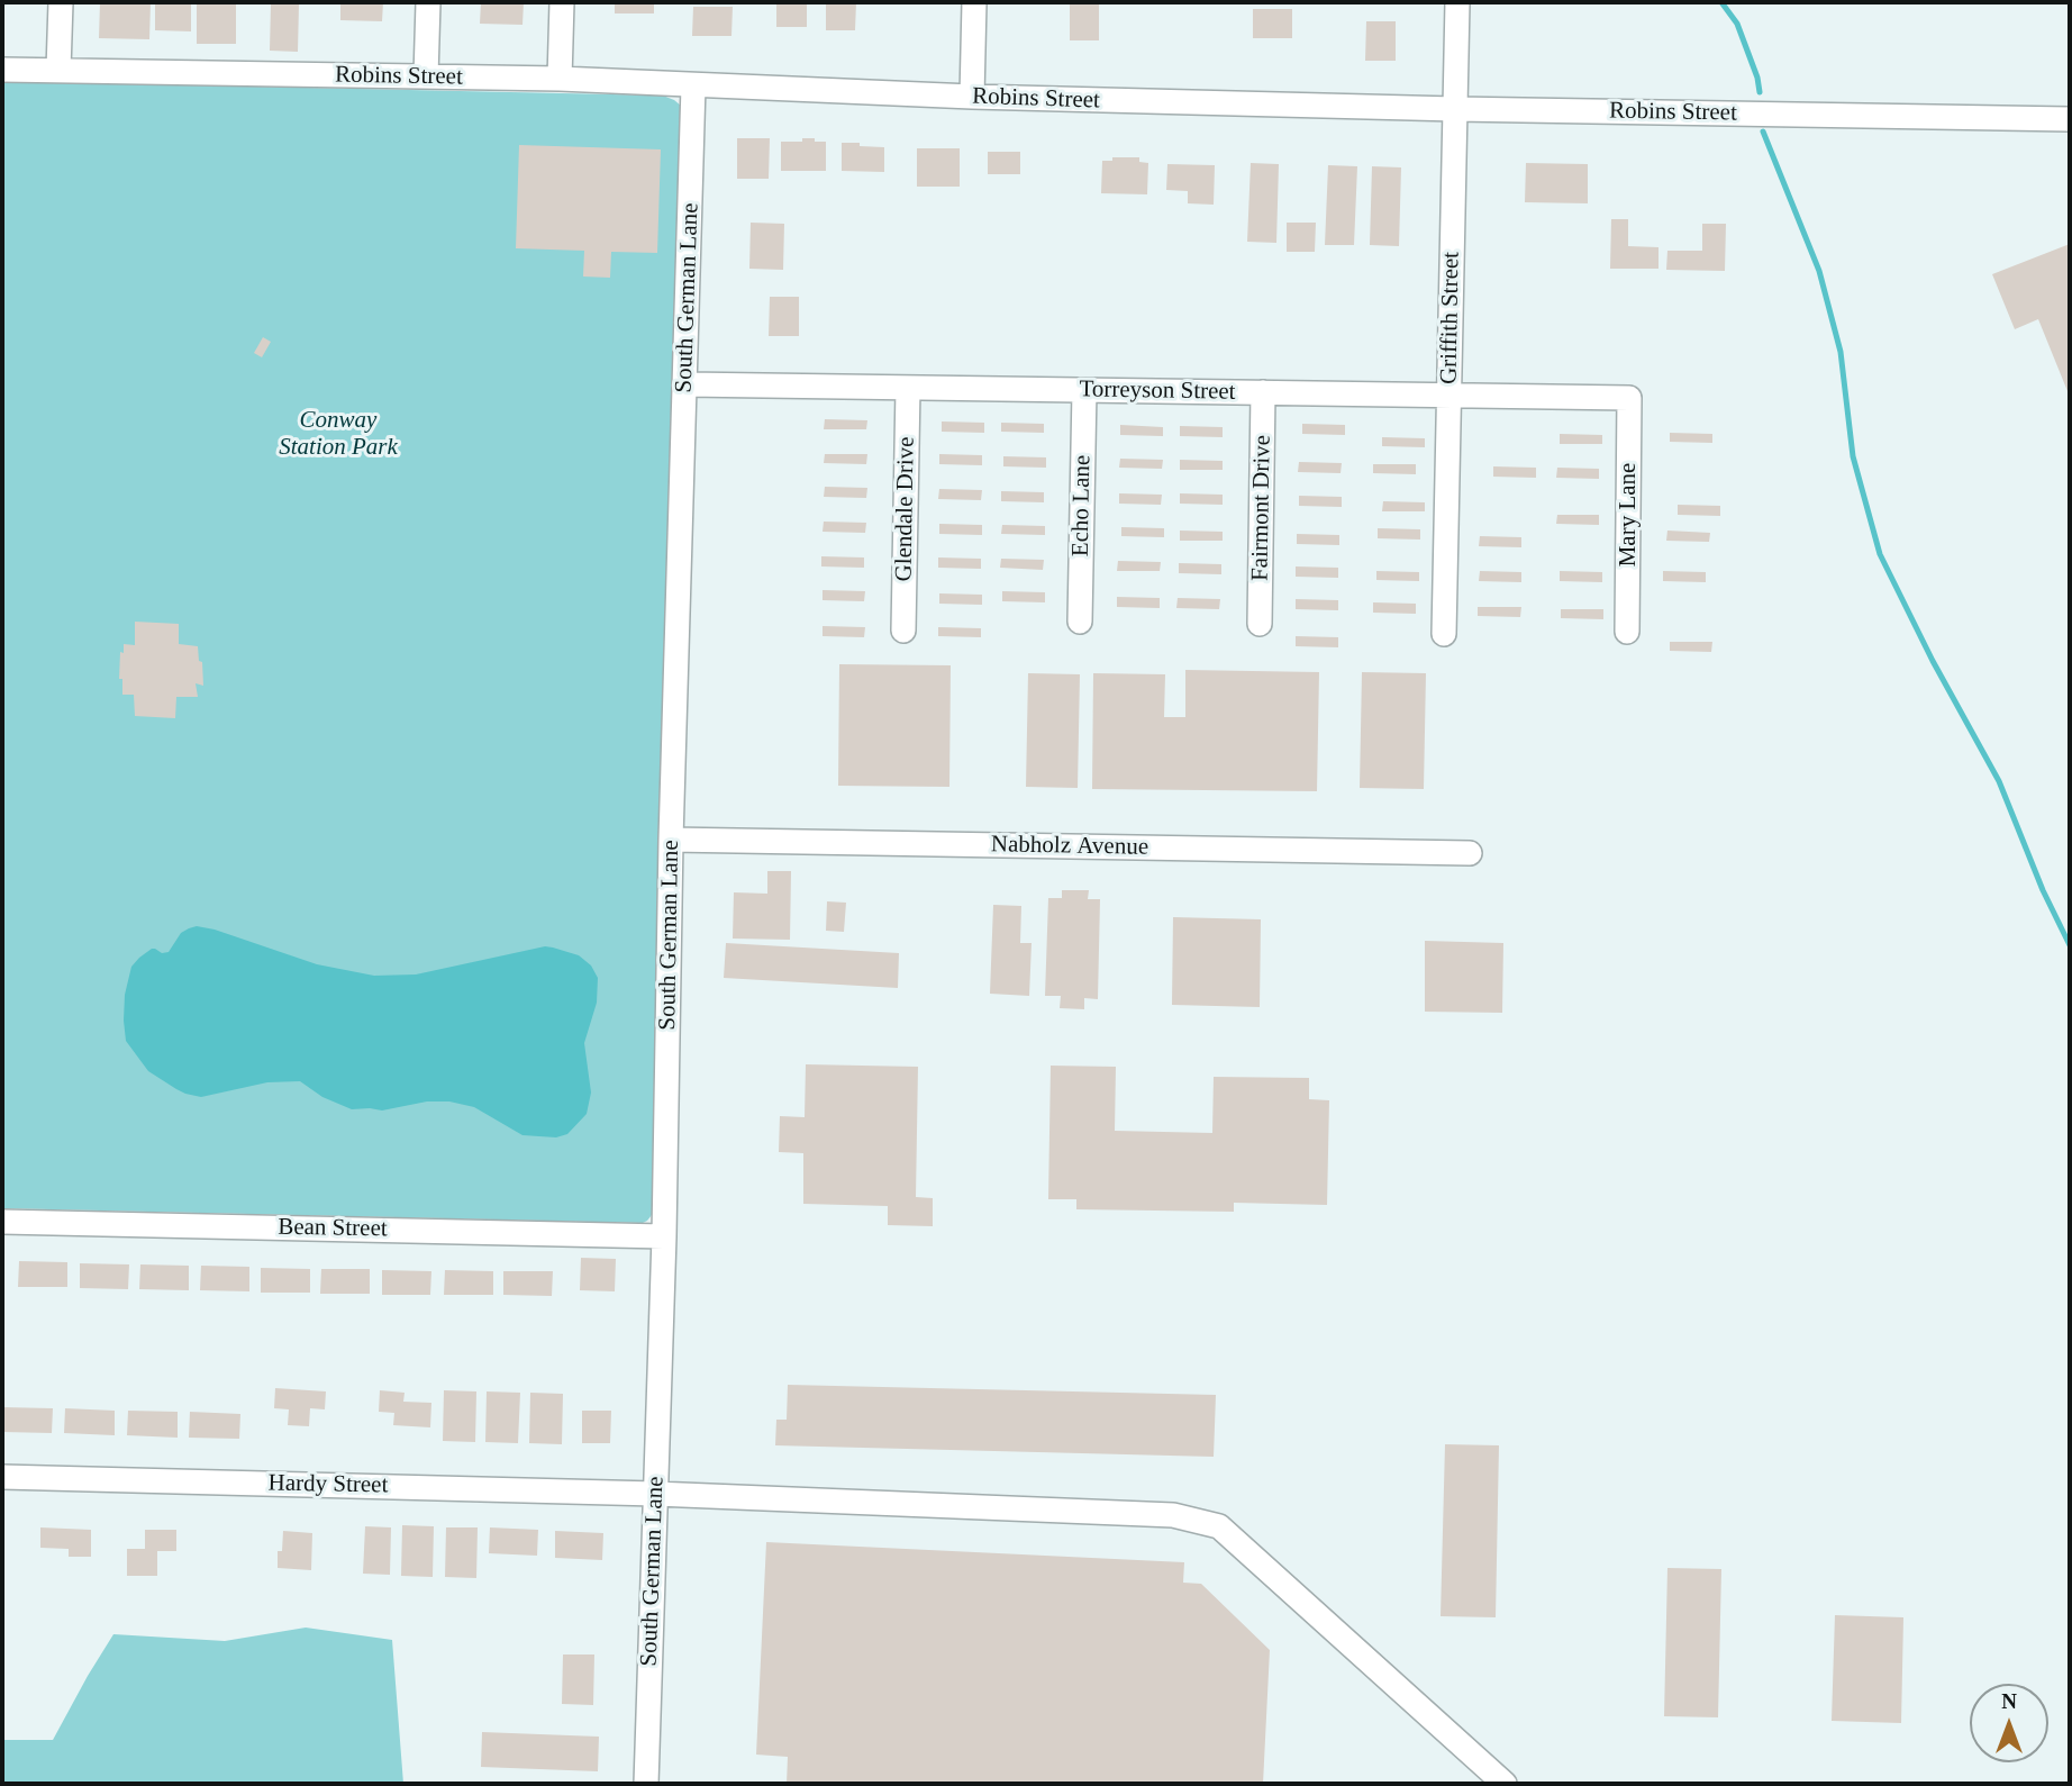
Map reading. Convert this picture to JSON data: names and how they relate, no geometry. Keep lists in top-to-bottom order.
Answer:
{
  "streets": {
    "street": [
      "Robins Street",
      "South German Lane",
      "Griffith Street",
      "Torreyson Street",
      "Echo Lane",
      "Fairmont Drive",
      "Glendale Drive",
      "Mary Lane",
      "Nabholz Avenue",
      "Bean Street",
      "Hardy Street"
    ]
  },
  "crossings": [
    ["Robins Street", "South German Lane"],
    ["Robins Street", "Griffith Street"],
    ["South German Lane", "Torreyson Street"],
    ["South German Lane", "Nabholz Avenue"],
    ["South German Lane", "Bean Street"],
    ["South German Lane", "Hardy Street"],
    ["Griffith Street", "Torreyson Street"],
    ["Torreyson Street", "Echo Lane"],
    ["Torreyson Street", "Fairmont Drive"],
    ["Torreyson Street", "Glendale Drive"],
    ["Torreyson Street", "Mary Lane"]
  ],
  "parks": ["Conway Station Park"],
  "north": "top"
}
